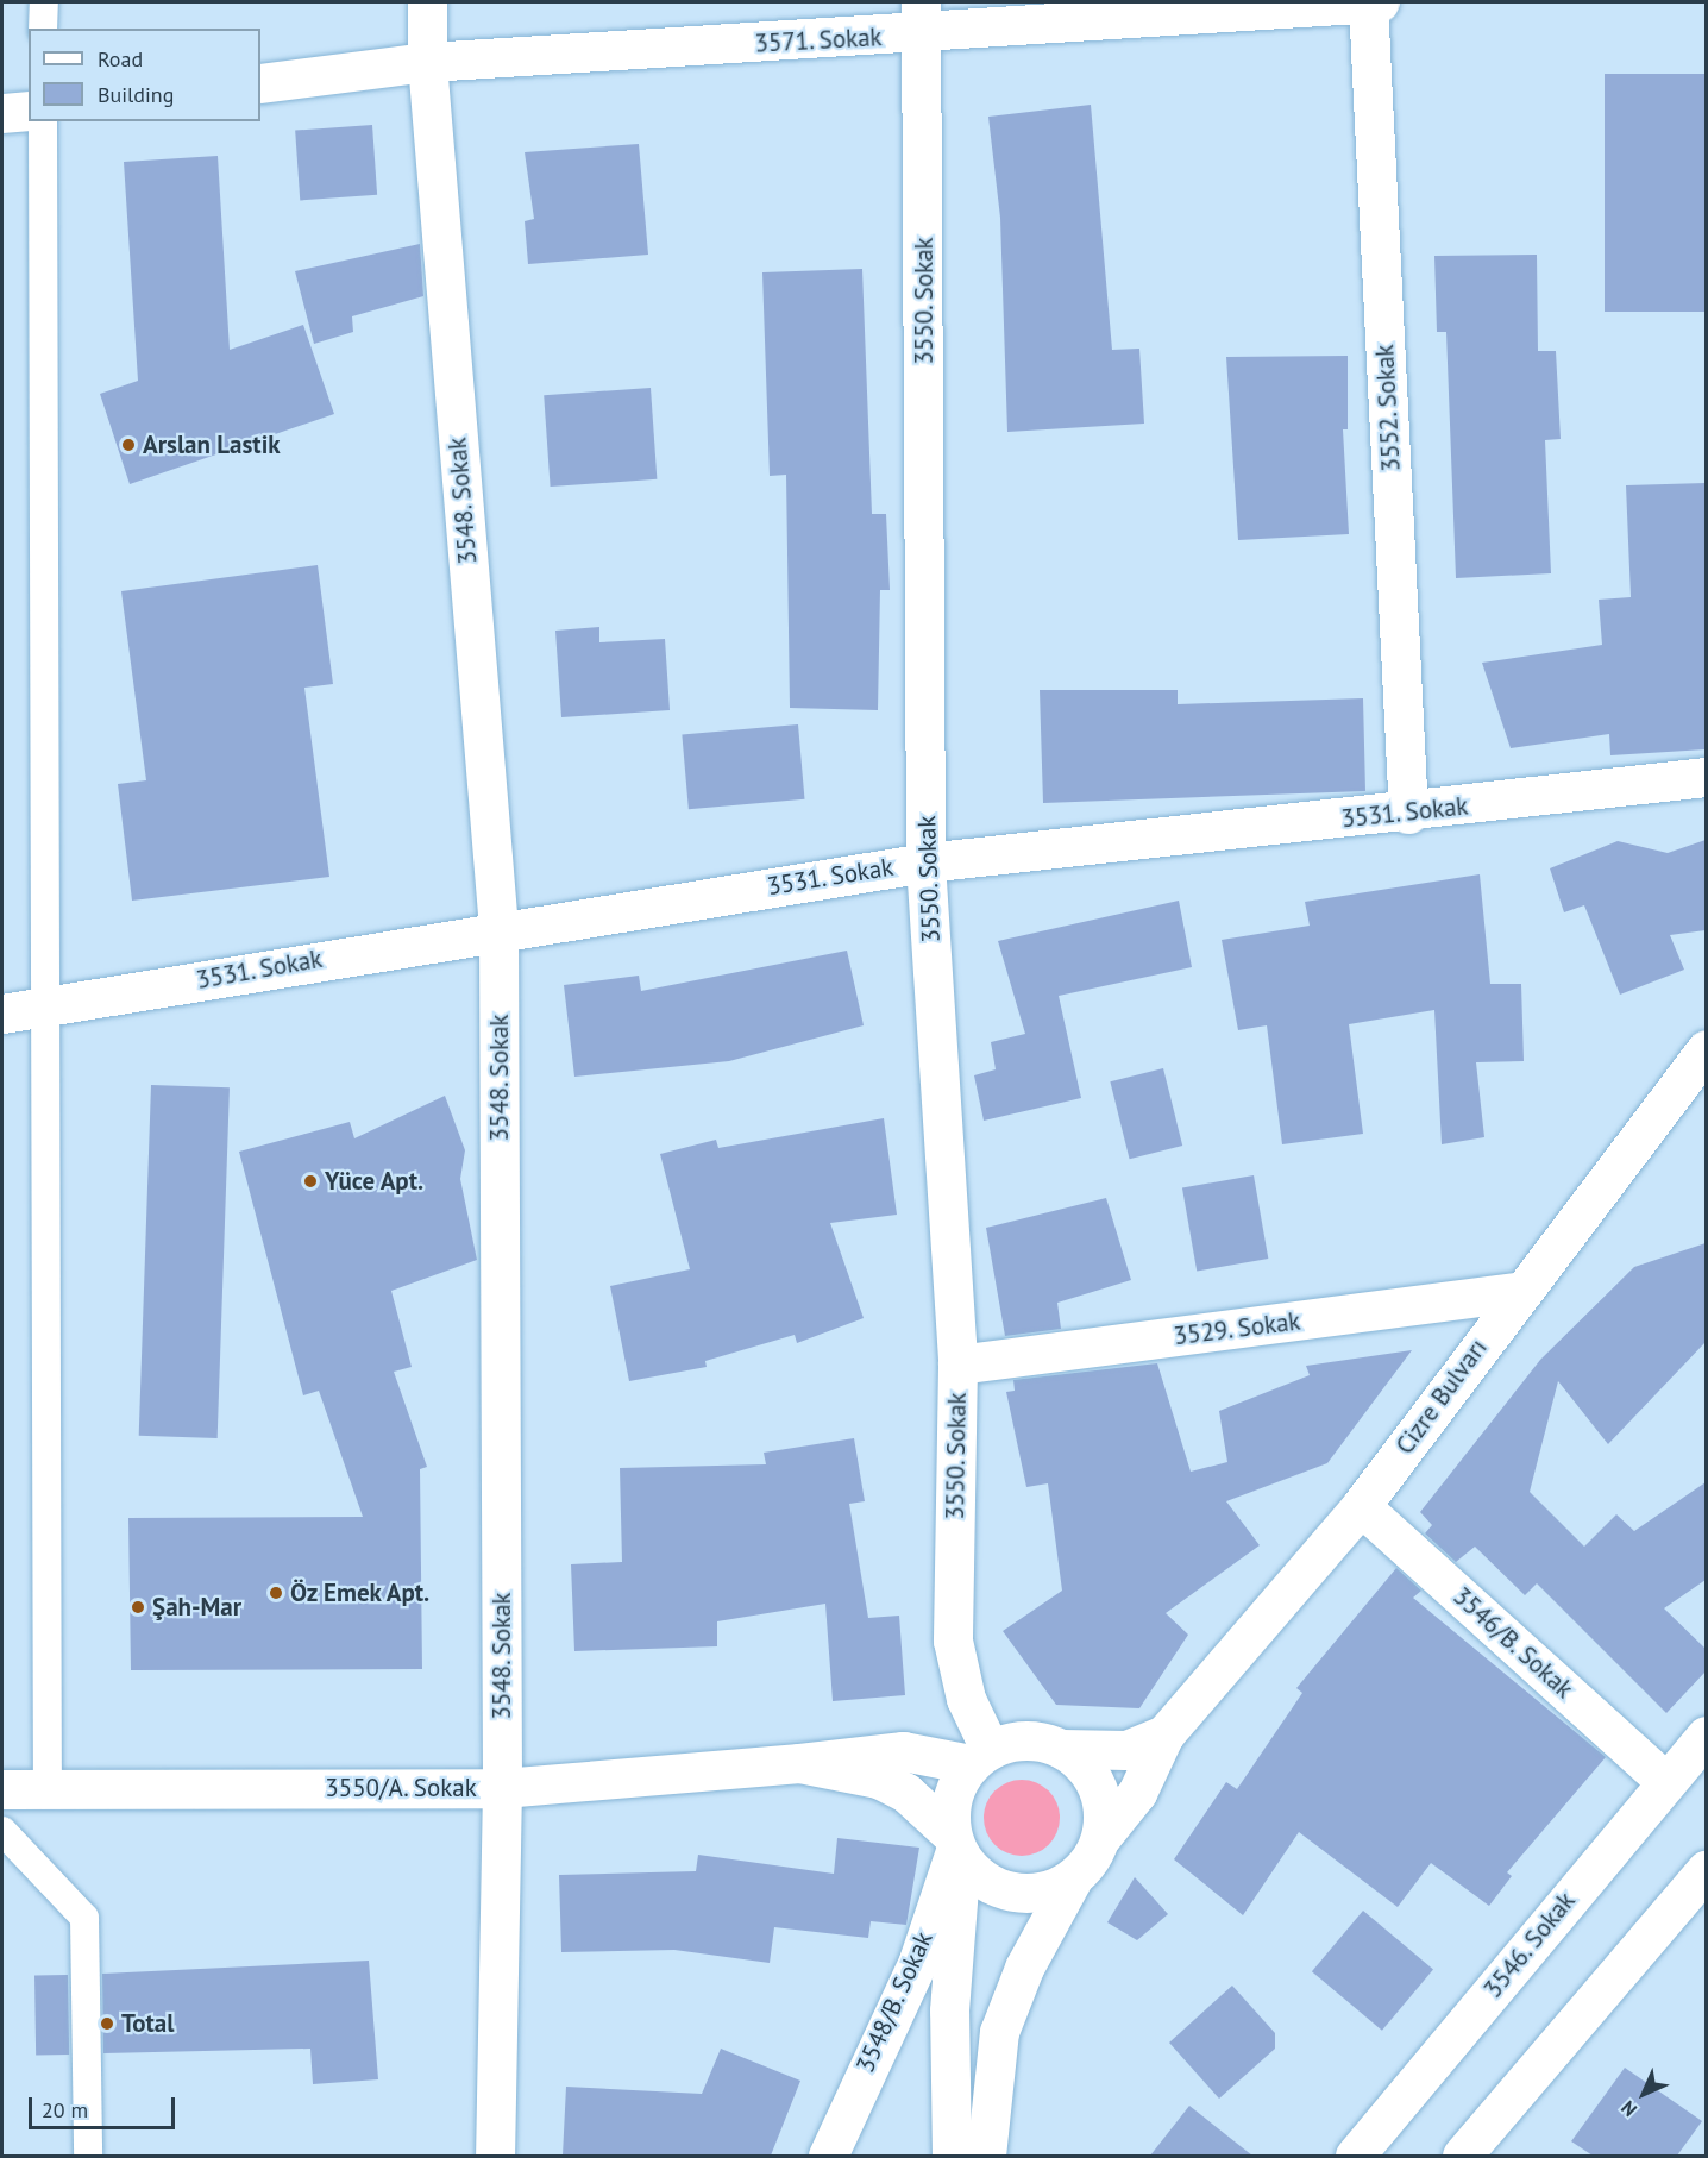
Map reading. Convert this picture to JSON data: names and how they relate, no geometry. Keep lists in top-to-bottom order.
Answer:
{
  "streets": {
    "street": [
      "3571. Sokak",
      "3550. Sokak",
      "3552. Sokak",
      "3548. Sokak",
      "3531. Sokak",
      "3529. Sokak",
      "Cizre Bulvarı",
      "3546/B. Sokak",
      "3550/A. Sokak",
      "3546. Sokak",
      "3548/B. Sokak"
    ]
  },
  "crossings": [
    ["3571. Sokak", "3550. Sokak"],
    ["3571. Sokak", "3552. Sokak"],
    ["3571. Sokak", "3548. Sokak"],
    ["3550. Sokak", "3531. Sokak"],
    ["3550. Sokak", "3529. Sokak"],
    ["3550. Sokak", "3548/B. Sokak"],
    ["3552. Sokak", "3531. Sokak"],
    ["3548. Sokak", "3531. Sokak"],
    ["3548. Sokak", "3550/A. Sokak"],
    ["3529. Sokak", "Cizre Bulvarı"],
    ["Cizre Bulvarı", "3546/B. Sokak"],
    ["3546/B. Sokak", "3546. Sokak"]
  ],
  "places": [
    "Arslan Lastik",
    "Yüce Apt.",
    "Öz Emek Apt.",
    "Şah-Mar",
    "Total"
  ],
  "legend": ["Road", "Building"],
  "scale_bar": "20 m",
  "north": "bottom left"
}
